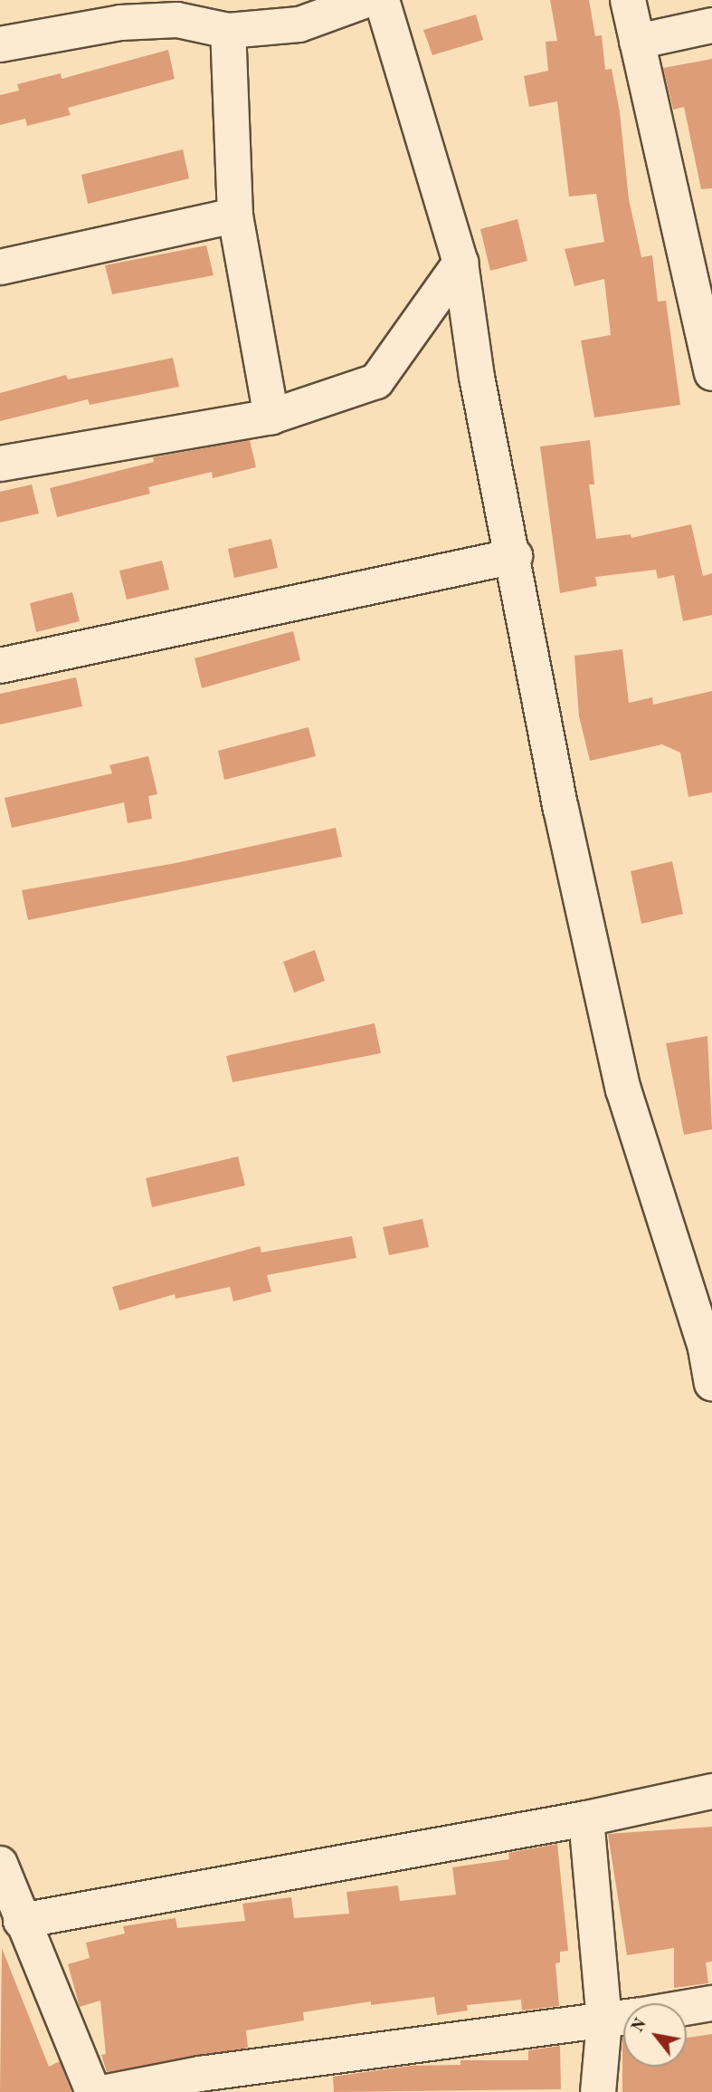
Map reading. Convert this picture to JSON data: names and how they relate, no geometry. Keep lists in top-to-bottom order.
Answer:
{
  "north": "top left"
}
